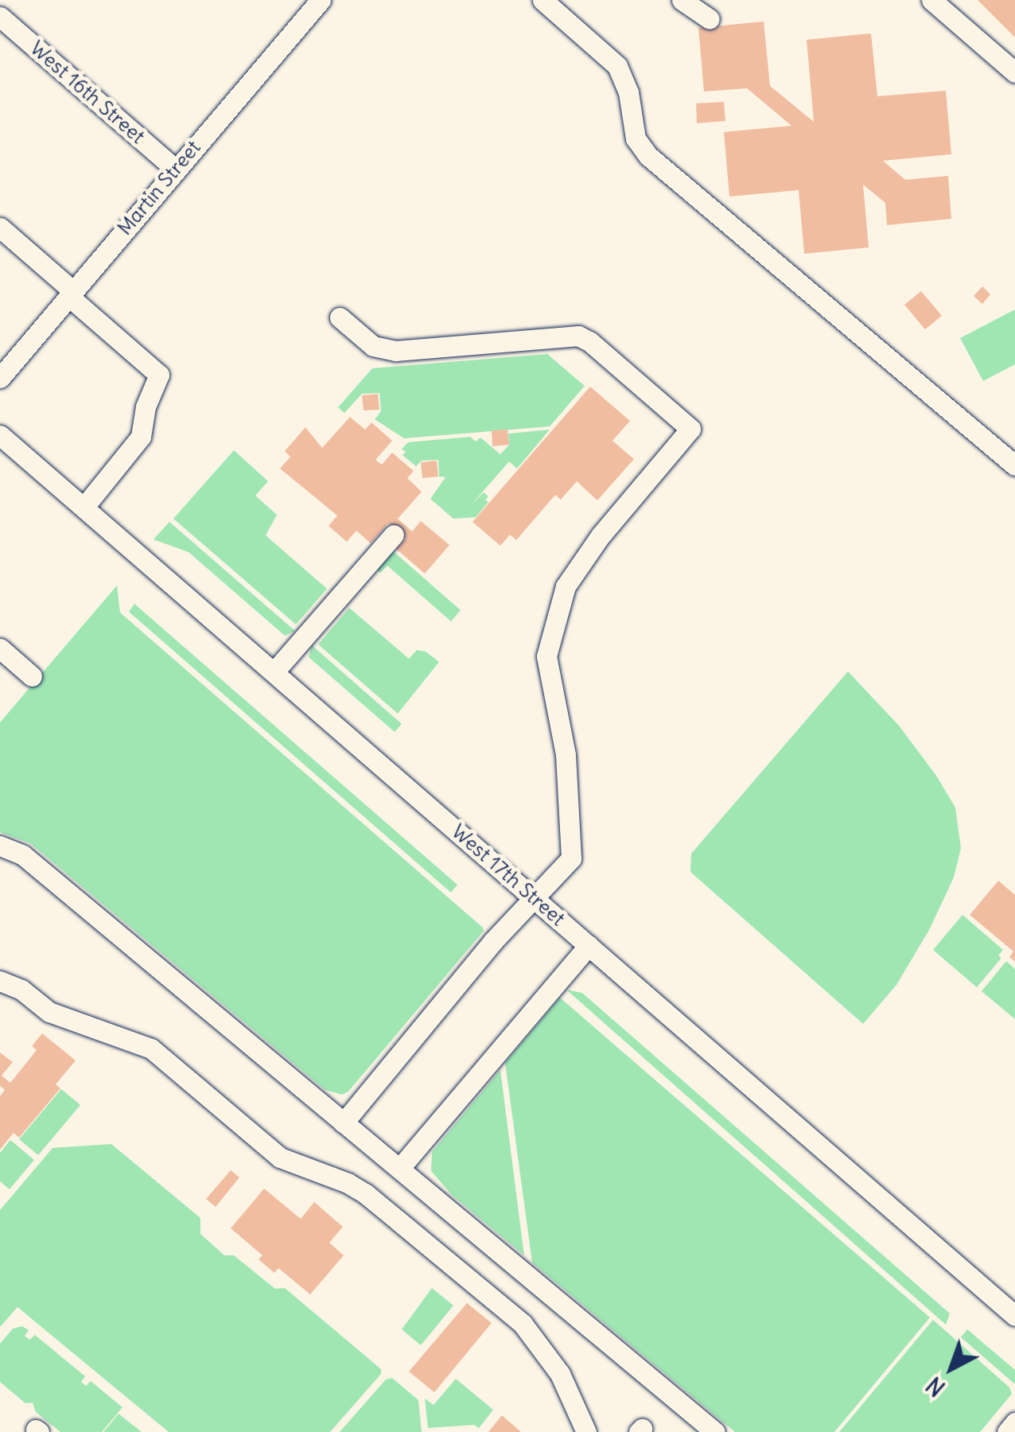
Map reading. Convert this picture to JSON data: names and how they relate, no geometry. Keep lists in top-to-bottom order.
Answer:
{
  "streets": {
    "street": ["West 16th Street", "Martin Street", "West 17th Street"]
  },
  "crossings": [
    ["West 16th Street", "Martin Street"]
  ],
  "north": "bottom left"
}
